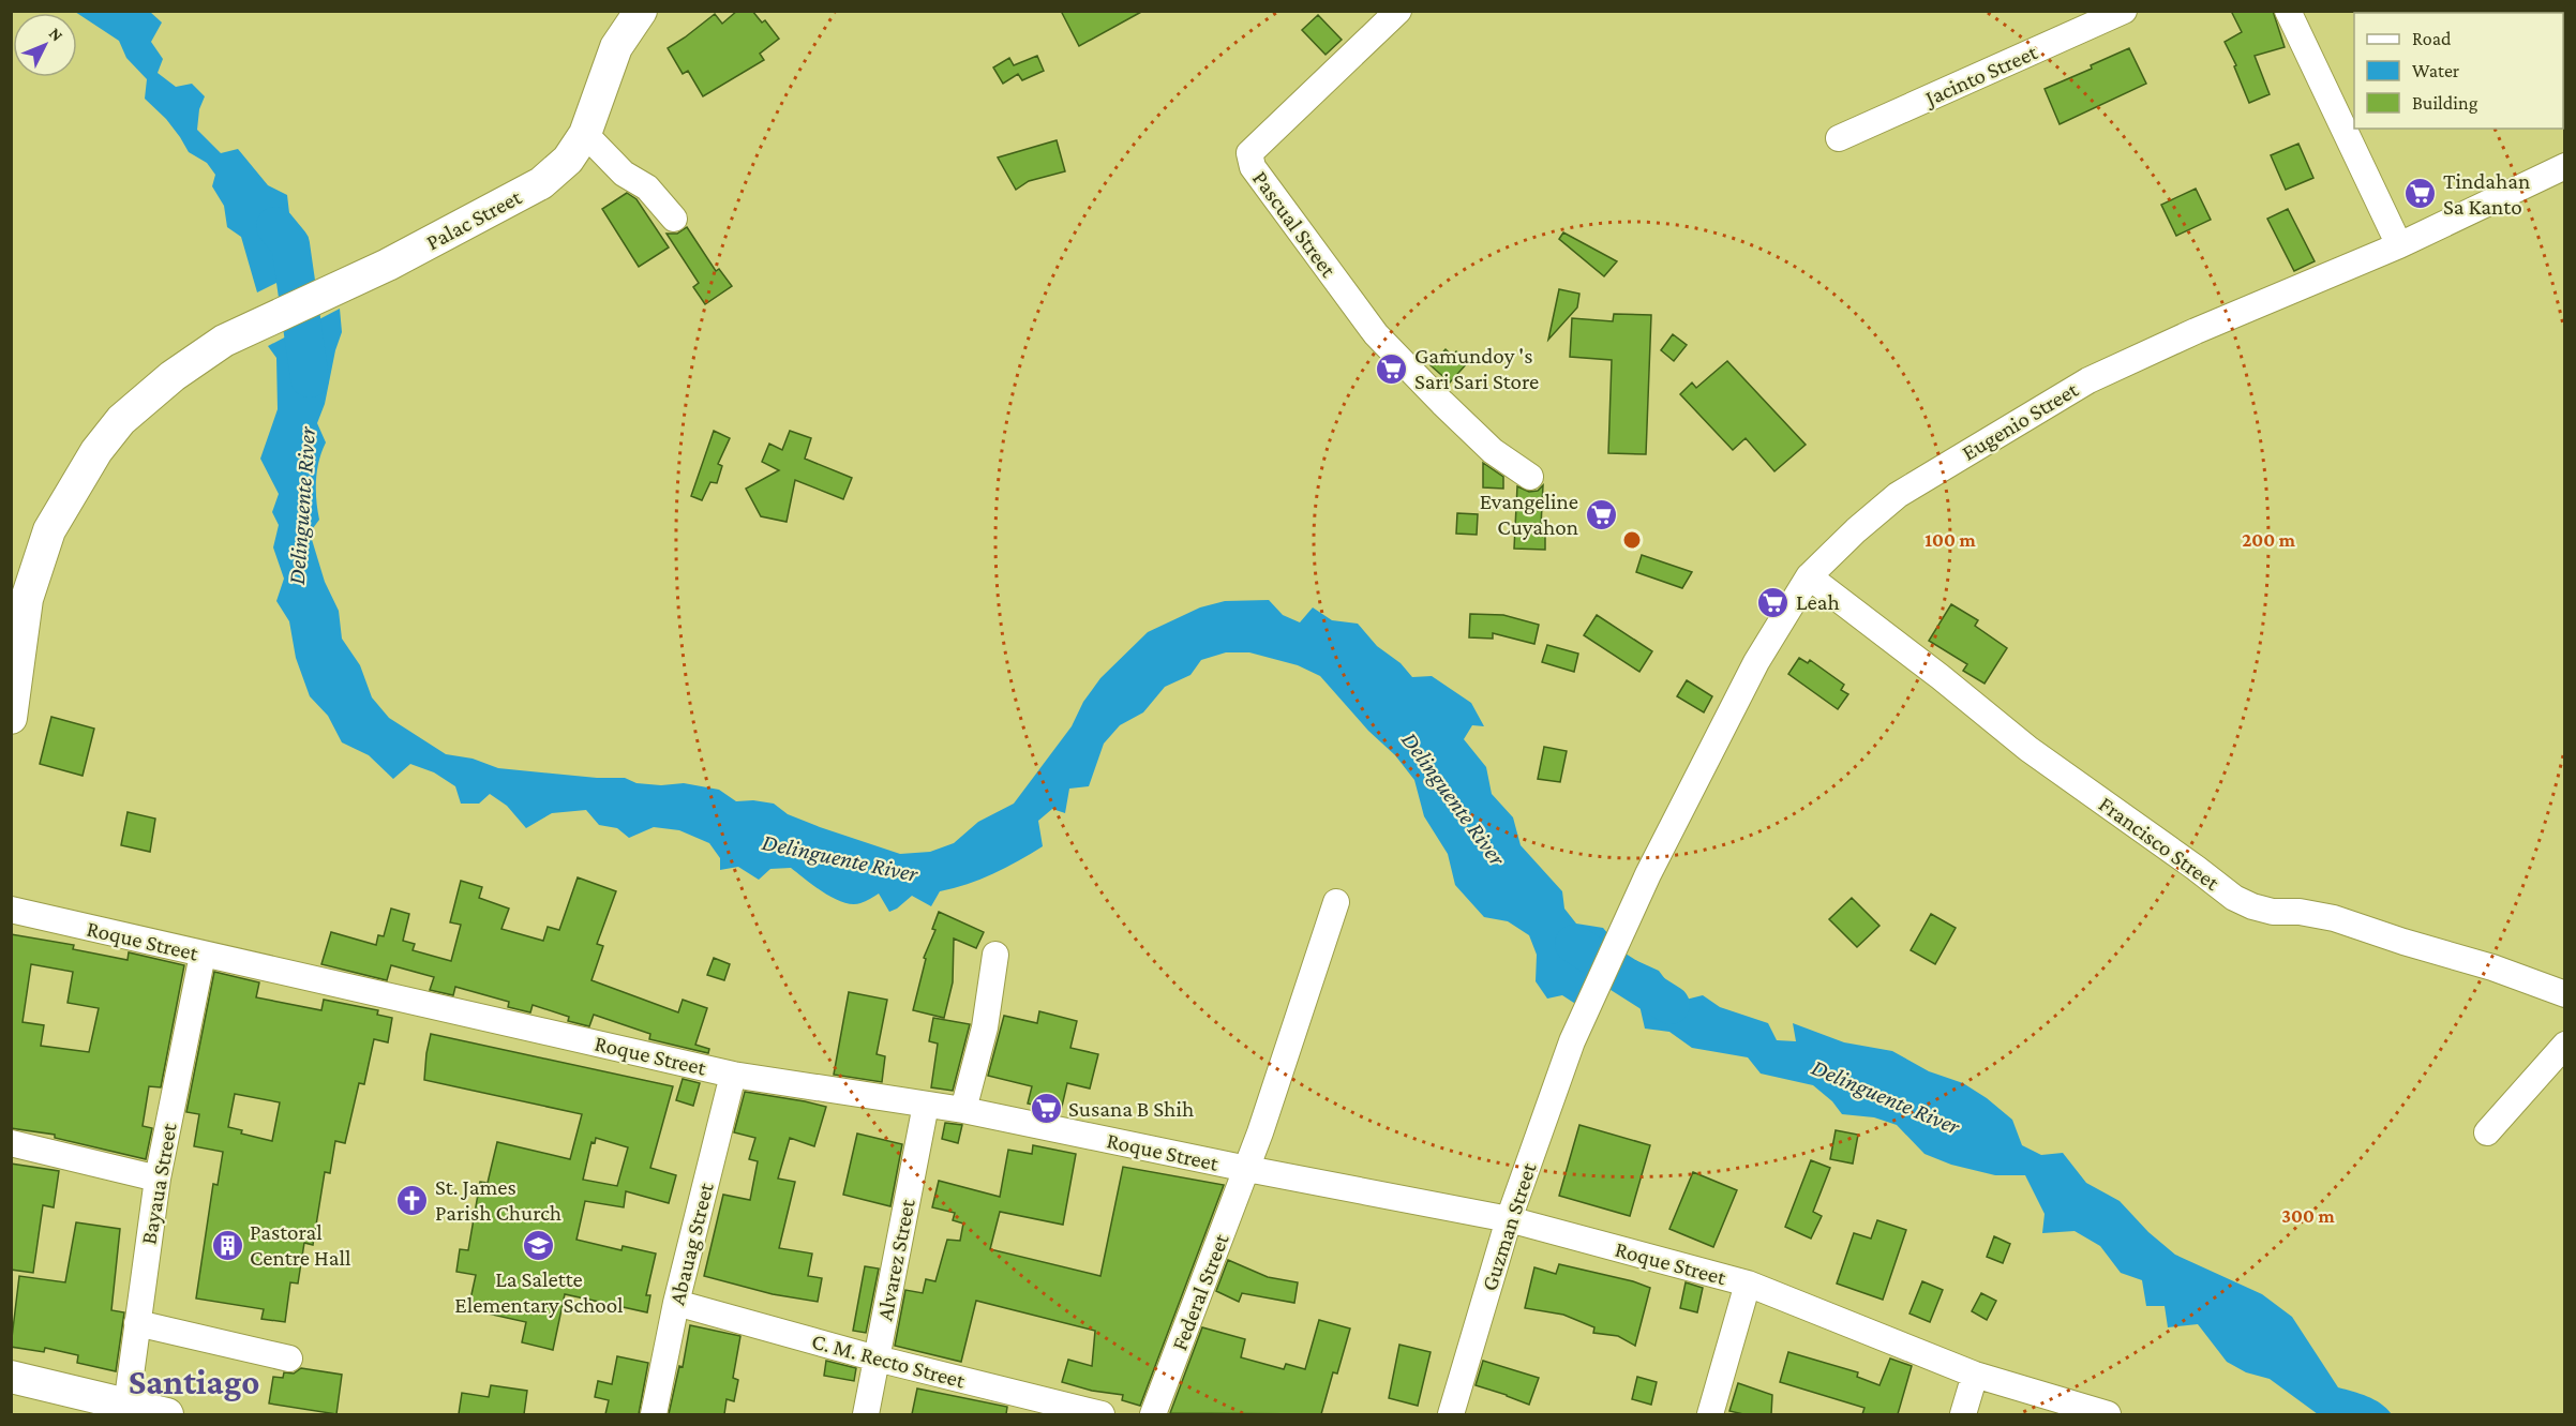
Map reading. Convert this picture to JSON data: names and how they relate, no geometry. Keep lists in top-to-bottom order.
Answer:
{
  "streets": {
    "main road": ["Palac Street"],
    "street": [
      "Jacinto Street",
      "Pascual Street",
      "Eugenio Street",
      "Francisco Street",
      "Roque Street",
      "Bayaua Street",
      "Guzman Street",
      "Abauag Street",
      "Alvarez Street",
      "Federal Street",
      "C. M. Recto Street"
    ]
  },
  "crossings": [
    ["Eugenio Street", "Francisco Street"],
    ["Eugenio Street", "Guzman Street"],
    ["Roque Street", "Bayaua Street"],
    ["Roque Street", "Guzman Street"],
    ["Roque Street", "Abauag Street"],
    ["Roque Street", "Alvarez Street"],
    ["Roque Street", "Federal Street"],
    ["Abauag Street", "C. M. Recto Street"],
    ["Alvarez Street", "C. M. Recto Street"]
  ],
  "districts": ["Santiago"],
  "water": ["Delinguente River"],
  "places": {
    "supermarket": [
      "Tindahan Sa Kanto",
      "Gamundoy 's Sari Sari Store",
      "Evangeline Cuyahon",
      "Leah",
      "Susana B Shih"
    ],
    "church": ["St. James Parish Church"],
    "building": ["Pastoral Centre Hall"],
    "school or university": ["La Salette Elementary School"]
  },
  "legend": ["Road", "Water", "Building"],
  "north": "top right",
  "rings": ["100 m", "200 m", "300 m"]
}
